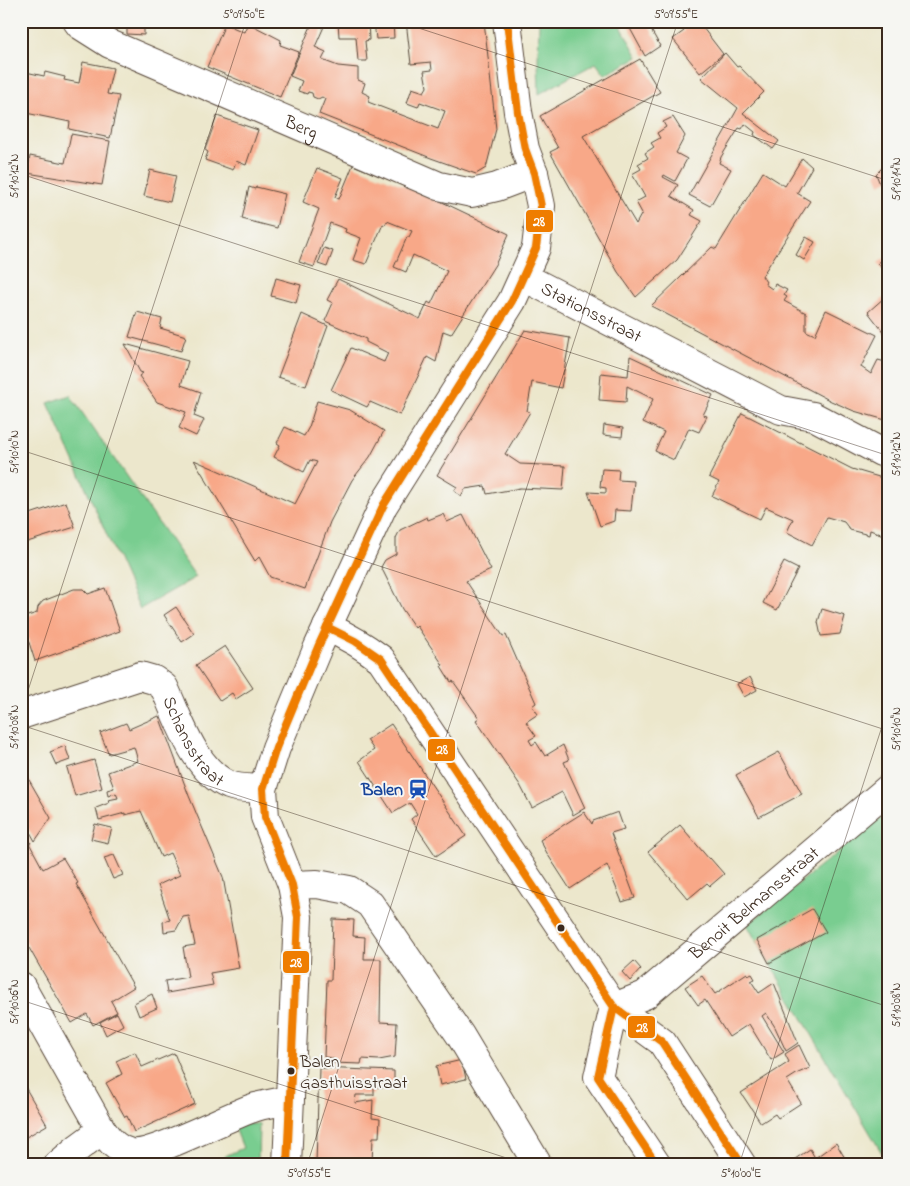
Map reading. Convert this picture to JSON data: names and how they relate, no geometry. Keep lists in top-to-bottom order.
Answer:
{
  "streets": {
    "street": [
      "Berg",
      "Stationsstraat",
      "Schansstraat",
      "Benoit Belmansstraat"
    ]
  },
  "crossings": [
    ["Stationsstraat", "Schansstraat"]
  ],
  "places": {
    "station": ["Balen"],
    "other": ["Balen Gasthuisstraat"]
  },
  "lines": ["transit line 28"],
  "coordinates": [
    "5°09'50\"E",
    "5°09'55\"E",
    "51°10'12\"N",
    "51°10'14\"N",
    "51°10'10\"N",
    "51°10'08\"N",
    "51°10'06\"N",
    "5°10'00\"E"
  ]
}
